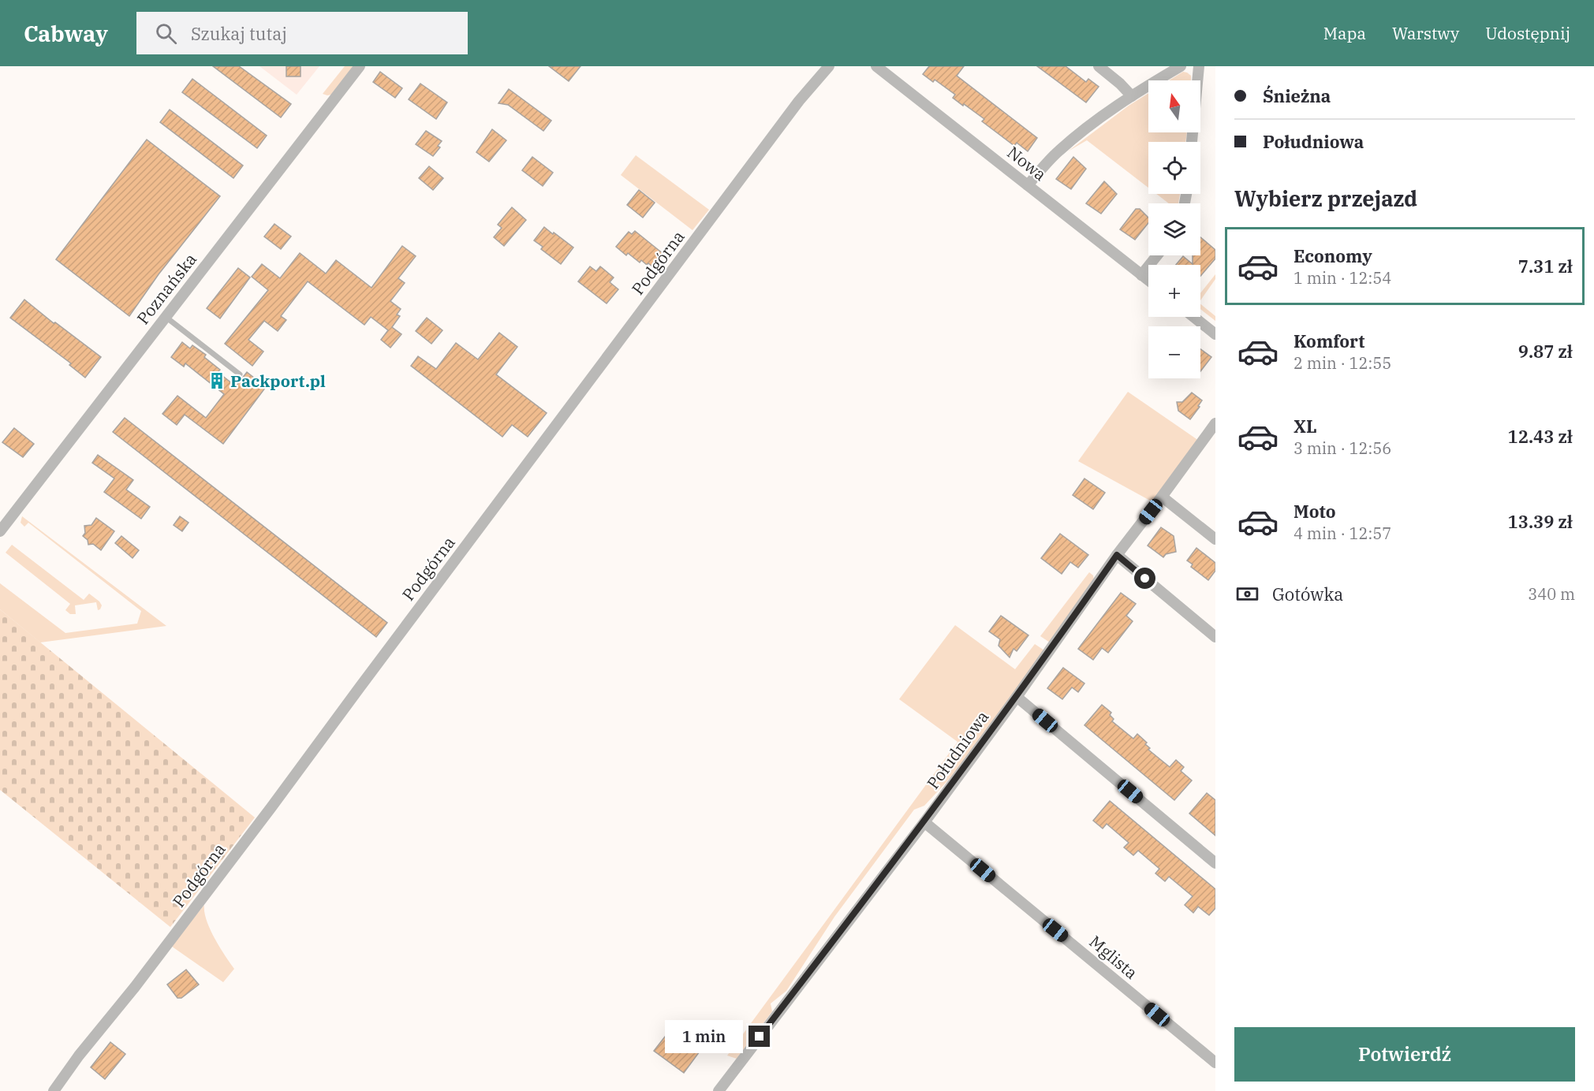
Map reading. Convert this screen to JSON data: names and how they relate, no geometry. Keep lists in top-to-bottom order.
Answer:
{
  "streets": {
    "street": [
      "Nowa",
      "Podgórna",
      "Poznańska",
      "Południowa",
      "Mglista"
    ]
  },
  "crossings": [
    ["Południowa", "Mglista"]
  ],
  "places": {
    "building": ["Packport.pl"]
  },
  "north": "top",
  "page": {
    "header": "Cabway",
    "search": "Szukaj tutaj",
    "nav": ["Mapa", "Warstwy", "Udostępnij"],
    "banner": ["Śnieżna", "Południowa"],
    "map_buttons": ["+", "−"],
    "heading": "Wybierz przejazd",
    "list": [
      {
        "name": "Economy",
        "note": "1 min · 12:54",
        "value": "7.31 zł"
      },
      {
        "name": "Komfort",
        "note": "2 min · 12:55",
        "value": "9.87 zł"
      },
      {
        "name": "XL",
        "note": "3 min · 12:56",
        "value": "12.43 zł"
      },
      {
        "name": "Moto",
        "note": "4 min · 12:57",
        "value": "13.39 zł"
      }
    ],
    "pay": ["Gotówka", "340 m"],
    "buttons": "Potwierdź",
    "bubble": "1 min"
  }
}
